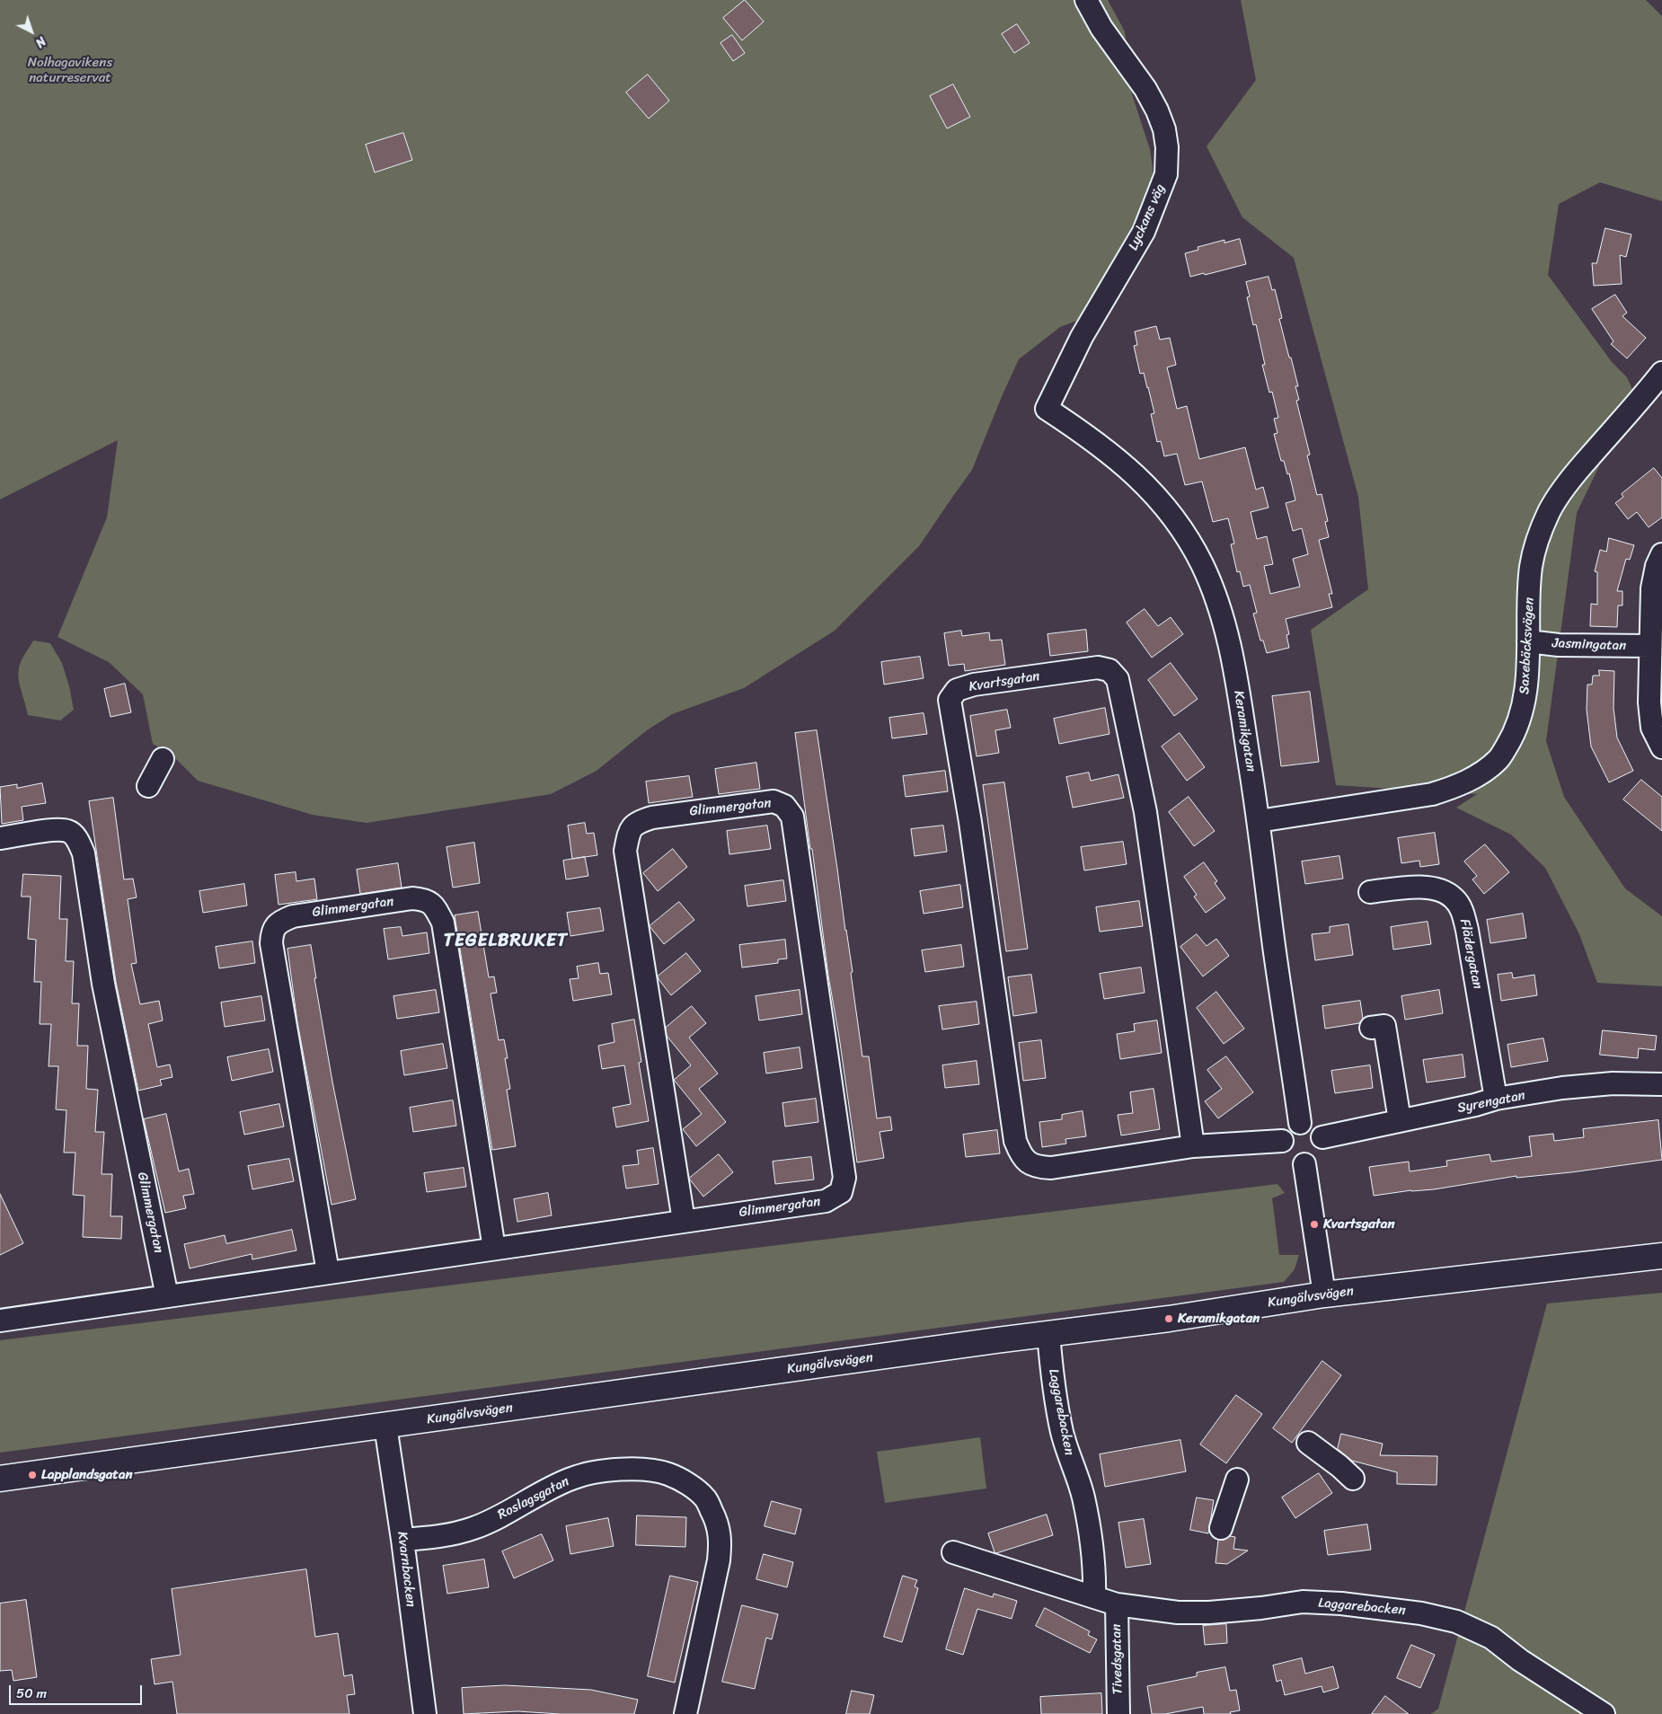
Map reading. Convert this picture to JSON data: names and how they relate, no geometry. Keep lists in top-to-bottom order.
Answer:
{
  "streets": {
    "main road": ["Kungälvsvägen"],
    "street": [
      "Lyckans väg",
      "Jasmingatan",
      "Saxebäcksvägen",
      "Kvartsgatan",
      "Keramikgatan",
      "Glimmergatan",
      "Flädergatan",
      "Syrengatan",
      "Laggarebacken",
      "Roslagsgatan",
      "Kvarnbacken",
      "Tivedsgatan"
    ]
  },
  "crossings": [
    ["Lyckans väg", "Keramikgatan"],
    ["Jasmingatan", "Saxebäcksvägen"],
    ["Saxebäcksvägen", "Keramikgatan"],
    ["Kvartsgatan", "Keramikgatan"],
    ["Kvartsgatan", "Syrengatan"],
    ["Keramikgatan", "Syrengatan"],
    ["Flädergatan", "Syrengatan"],
    ["Kungälvsvägen", "Laggarebacken"],
    ["Kungälvsvägen", "Kvarnbacken"],
    ["Laggarebacken", "Tivedsgatan"],
    ["Roslagsgatan", "Kvarnbacken"]
  ],
  "districts": ["TEGELBRUKET"],
  "parks": ["Nolhagavikens naturreservat"],
  "places": ["Kvartsgatan", "Keramikgatan", "Lapplandsgatan"],
  "scale_bar": "50 m",
  "north": "bottom right"
}
